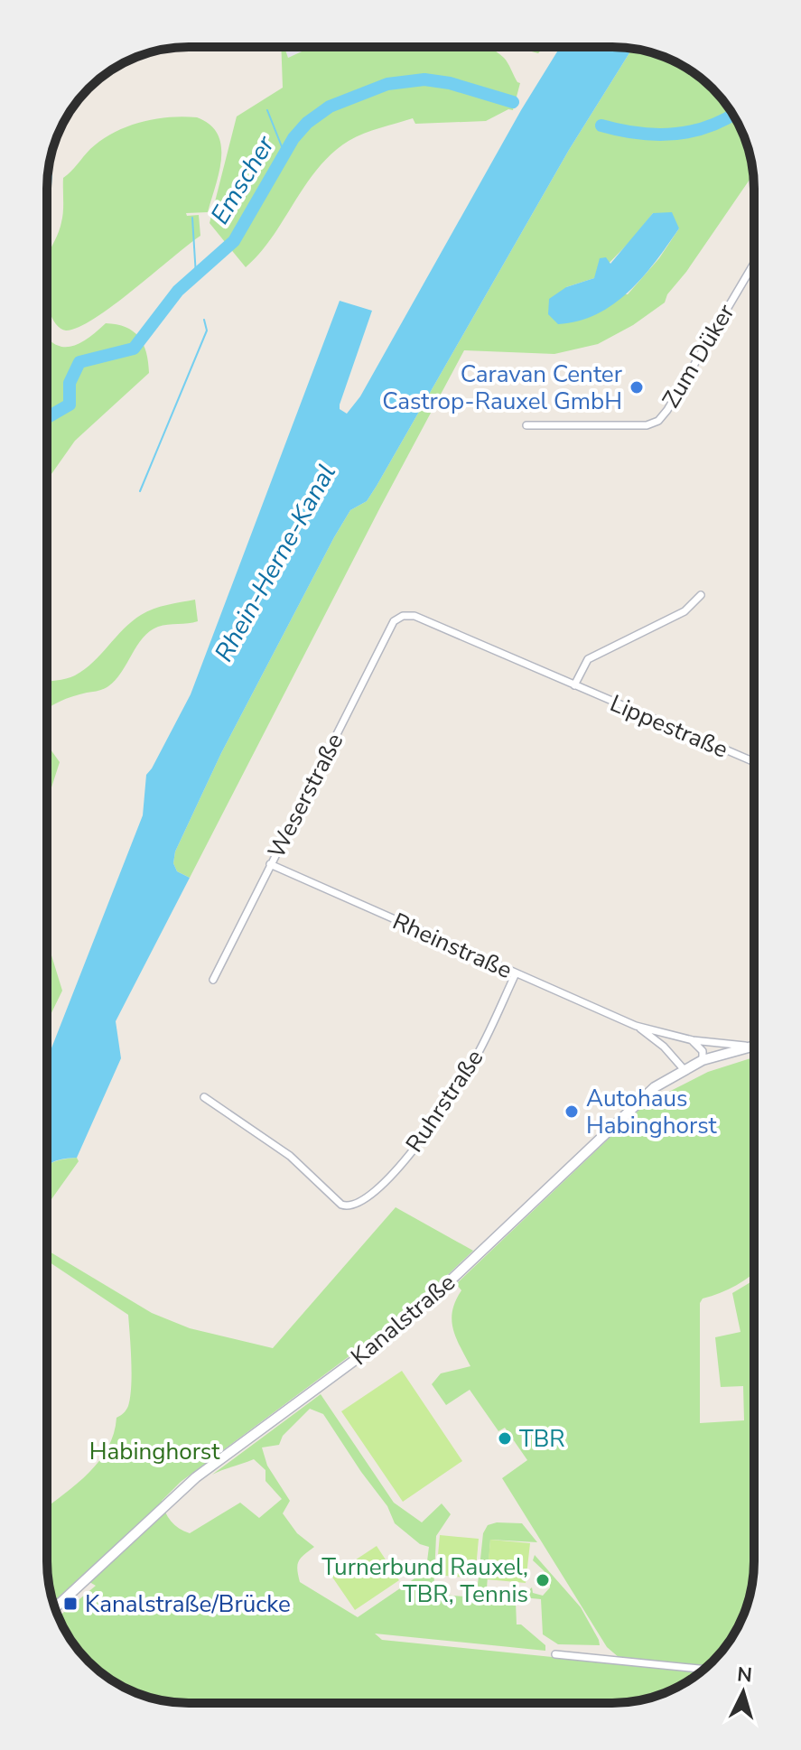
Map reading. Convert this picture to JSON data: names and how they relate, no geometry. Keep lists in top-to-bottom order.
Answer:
{
  "streets": {
    "main road": ["Kanalstraße"],
    "street": [
      "Zum Düker",
      "Lippestraße",
      "Weserstraße",
      "Rheinstraße",
      "Ruhrstraße"
    ]
  },
  "crossings": [
    ["Lippestraße", "Weserstraße"],
    ["Weserstraße", "Rheinstraße"],
    ["Rheinstraße", "Ruhrstraße"],
    ["Rheinstraße", "Kanalstraße"]
  ],
  "water": ["Emscher", "Rhein-Herne-Kanal"],
  "parks": ["Habinghorst"],
  "places": {
    "other": [
      "Caravan Center Castrop-Rauxel GmbH",
      "Autohaus Habinghorst",
      "TBR",
      "Turnerbund Rauxel, TBR, Tennis"
    ],
    "transit": ["Kanalstraße/Brücke"]
  },
  "north": "top"
}
